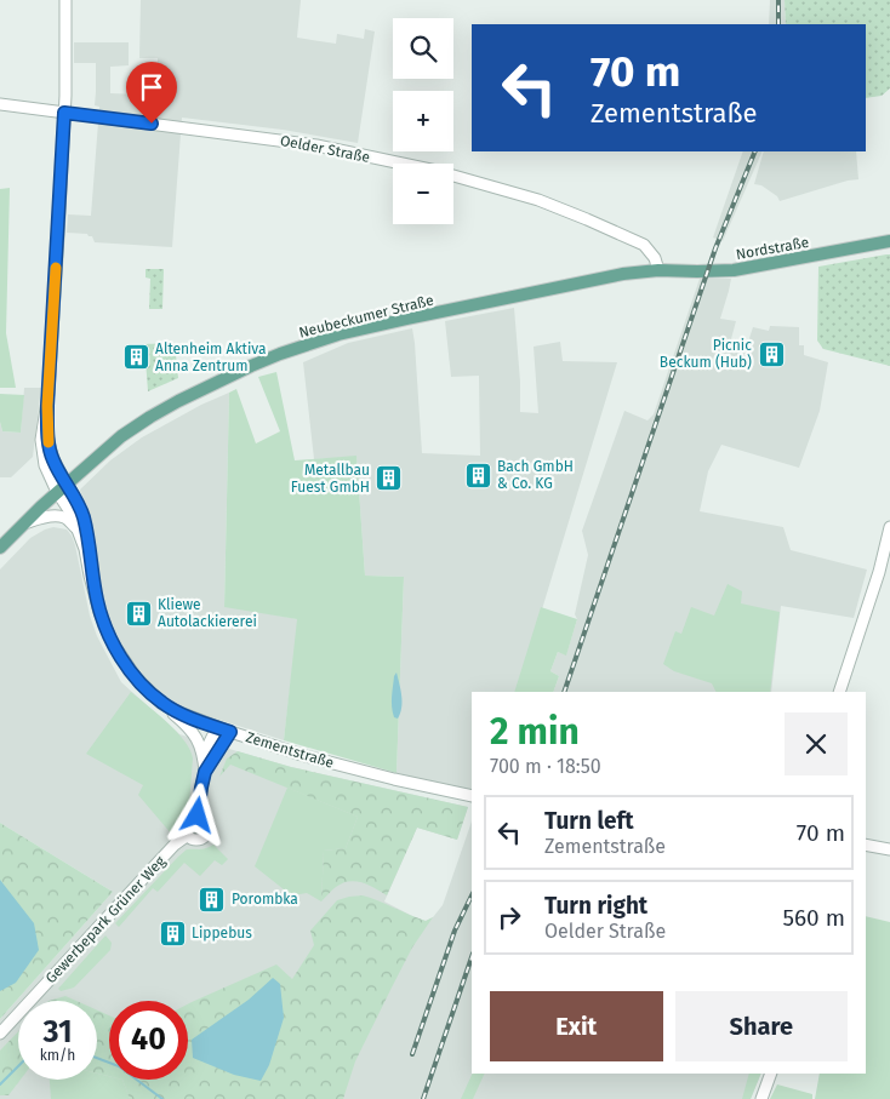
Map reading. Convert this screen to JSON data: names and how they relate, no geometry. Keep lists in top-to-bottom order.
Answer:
{
  "streets": {
    "main road": ["Nordstraße", "Neubeckumer Straße"],
    "street": ["Oelder Straße", "Zementstraße", "Gewerbepark Grüner Weg"]
  },
  "crossings": [
    ["Oelder Straße", "Nordstraße"],
    ["Oelder Straße", "Neubeckumer Straße"],
    ["Oelder Straße", "Zementstraße"],
    ["Nordstraße", "Neubeckumer Straße"],
    ["Neubeckumer Straße", "Zementstraße"],
    ["Zementstraße", "Gewerbepark Grüner Weg"]
  ],
  "places": {
    "building": [
      "Picnic Beckum (Hub)",
      "Altenheim Aktiva Anna Zentrum",
      "Bach GmbH & Co. KG",
      "Metallbau Fuest GmbH",
      "Kliewe Autolackiererei",
      "Porombka",
      "Lippebus"
    ]
  },
  "page": {
    "map_buttons": ["+", "−"],
    "turn": ["70 m", "Zementstraße"],
    "heading": ["2 min", "700 m · 18:50"],
    "list": [
      {
        "name": "Turn left",
        "note": "Zementstraße",
        "value": "70 m"
      },
      {
        "name": "Turn right",
        "note": "Oelder Straße",
        "value": "560 m"
      }
    ],
    "buttons": ["Exit", "Share"],
    "speed": "31 km/h",
    "limit": "40"
  }
}
